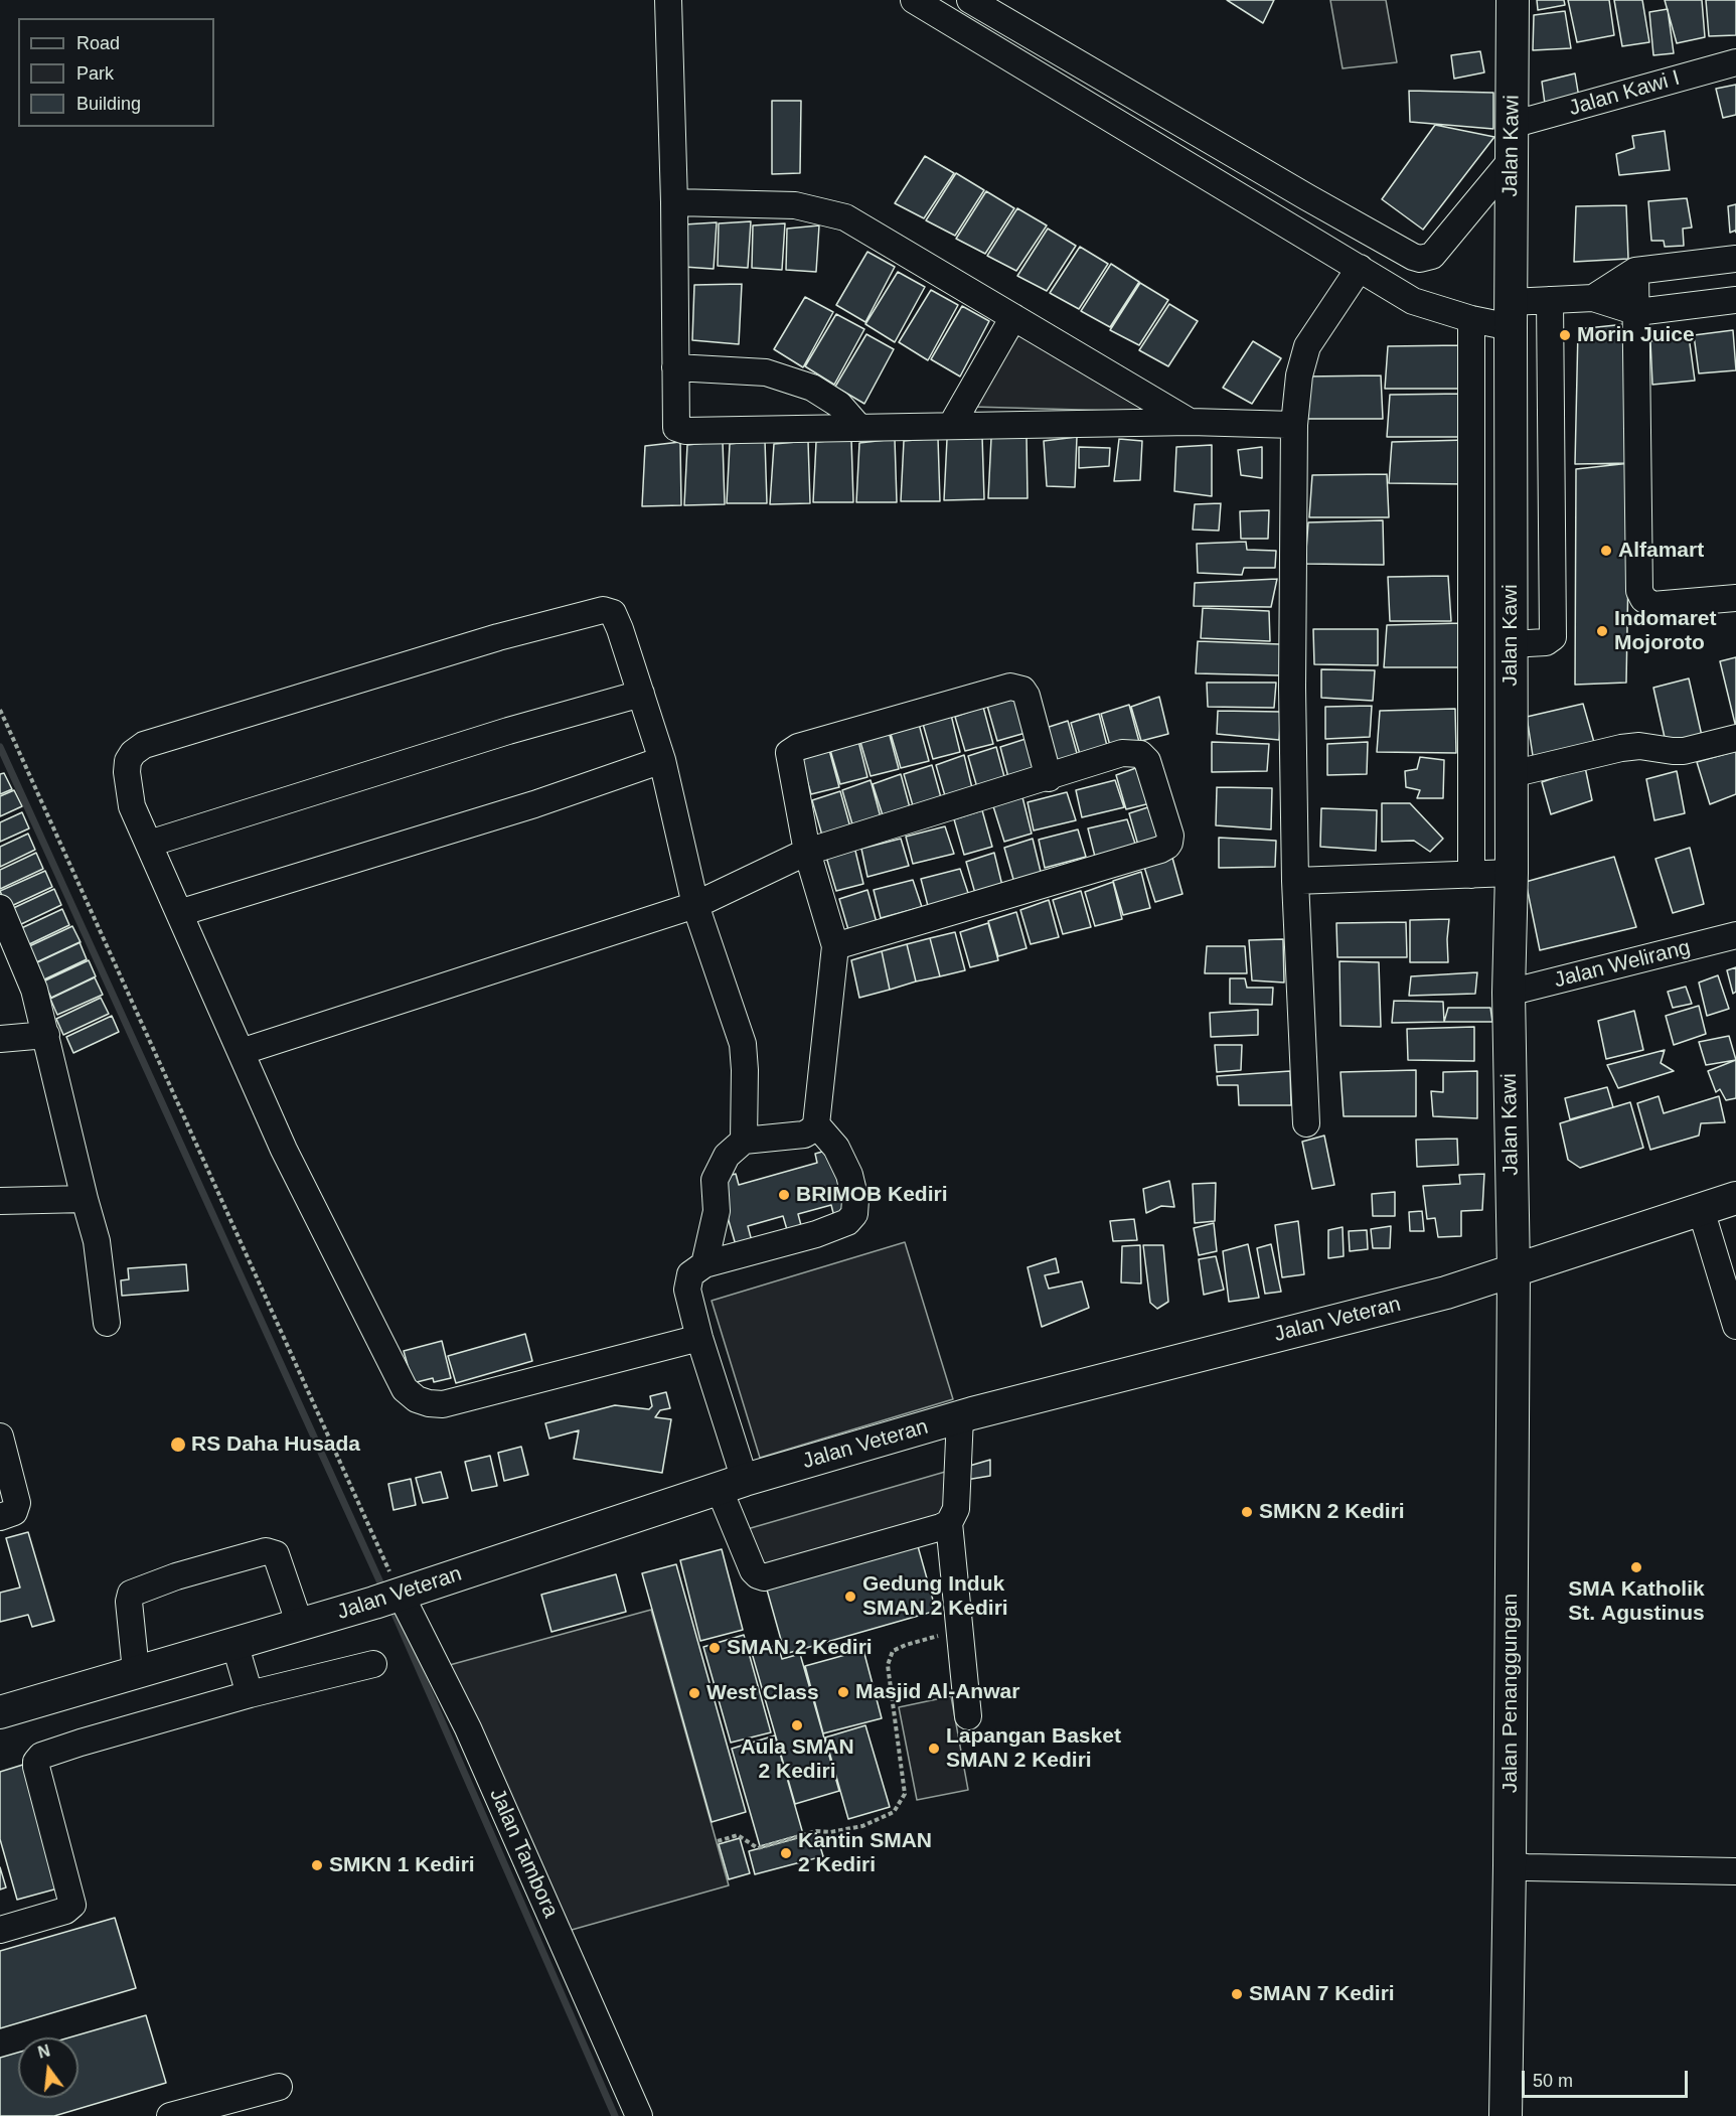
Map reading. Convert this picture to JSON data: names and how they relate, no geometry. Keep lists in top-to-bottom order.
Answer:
{
  "streets": {
    "main road": ["Jalan Kawi", "Jalan Veteran", "Jalan Penanggungan"],
    "street": ["Jalan Kawi I", "Jalan Welirang", "Jalan Tambora"]
  },
  "crossings": [
    ["Jalan Kawi I", "Jalan Kawi"],
    ["Jalan Kawi", "Jalan Welirang"],
    ["Jalan Kawi", "Jalan Veteran"],
    ["Jalan Kawi", "Jalan Penanggungan"],
    ["Jalan Veteran", "Jalan Penanggungan"],
    ["Jalan Veteran", "Jalan Tambora"]
  ],
  "places": [
    "Morin Juice",
    "Alfamart",
    "Indomaret Mojoroto",
    "BRIMOB Kediri",
    "RS Daha Husada",
    "SMKN 2 Kediri",
    "SMA Katholik St. Agustinus",
    "Gedung Induk SMAN 2 Kediri",
    "SMAN 2 Kediri",
    "Masjid Al-Anwar",
    "West Class",
    "Aula SMAN 2 Kediri",
    "Lapangan Basket SMAN 2 Kediri",
    "Kantin SMAN 2 Kediri",
    "SMKN 1 Kediri",
    "SMAN 7 Kediri"
  ],
  "legend": ["Road", "Park", "Building"],
  "scale_bar": "50 m",
  "north": "top"
}
